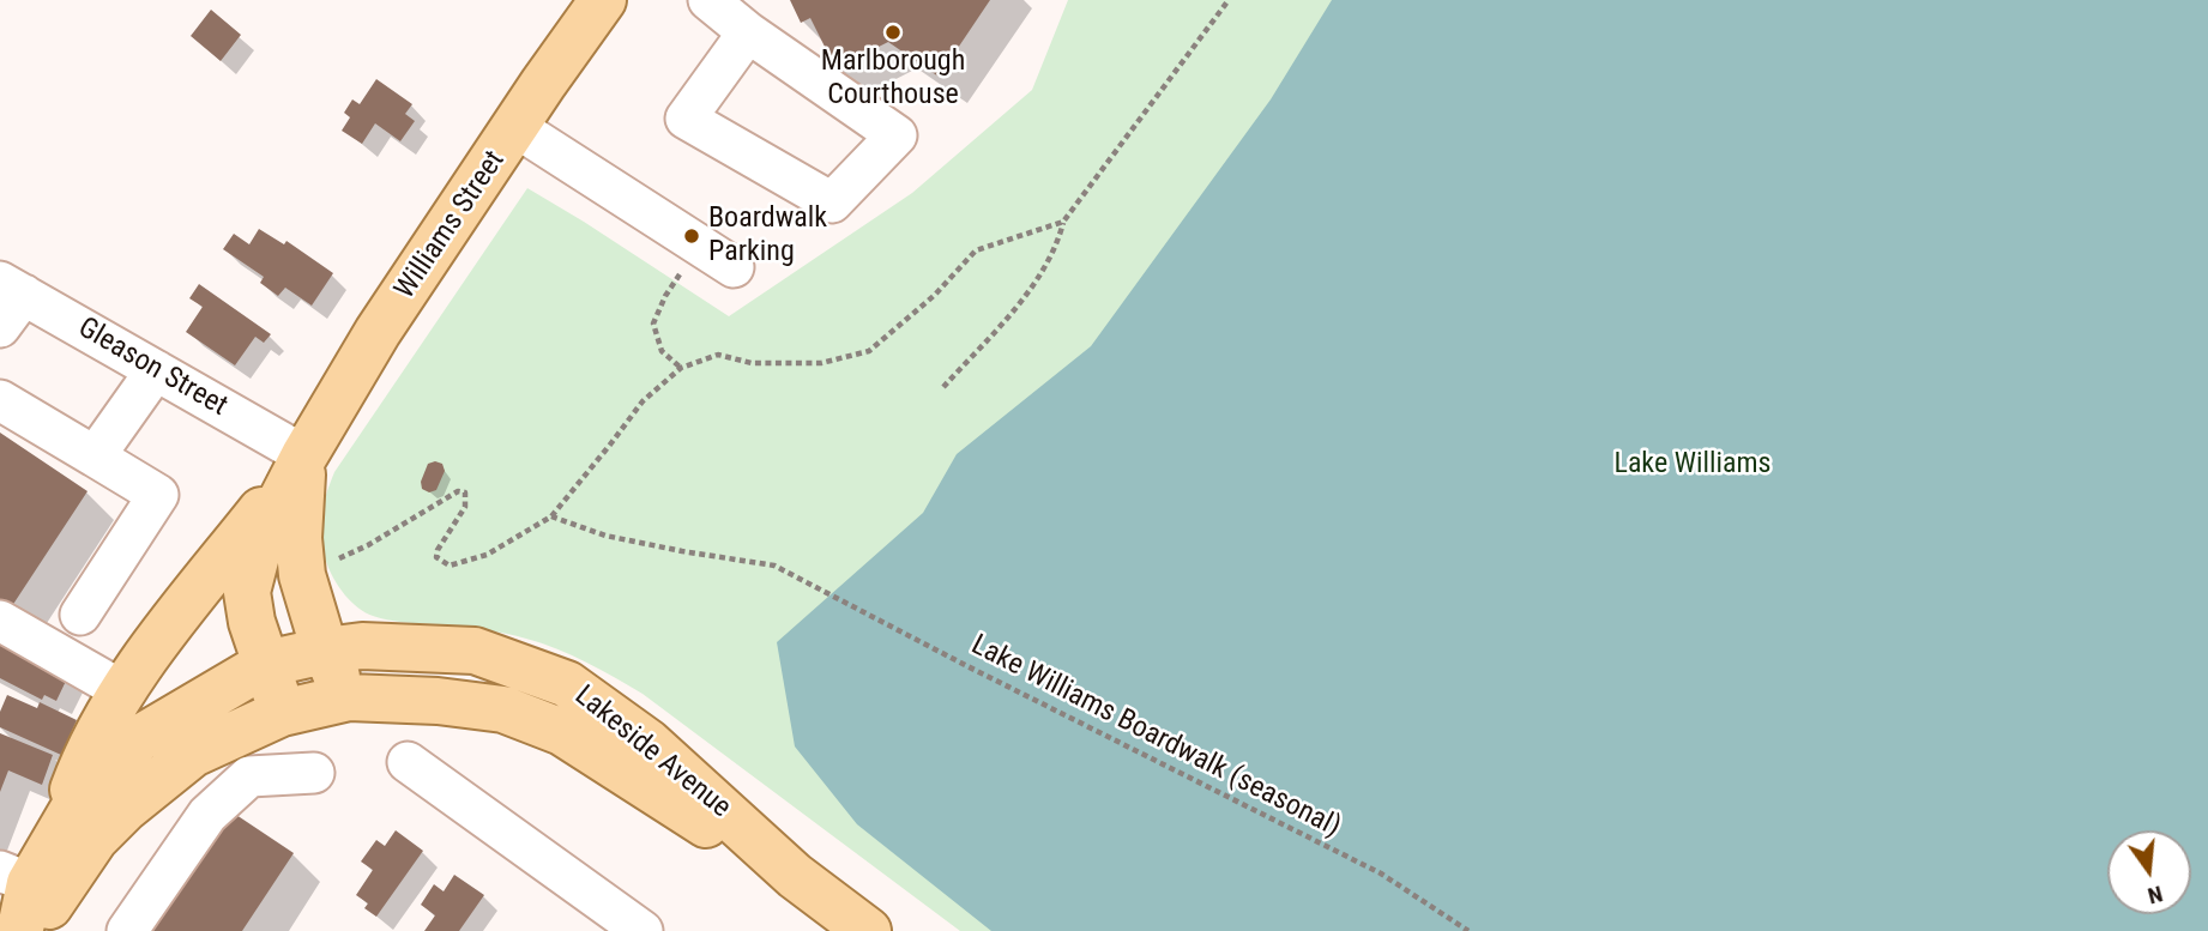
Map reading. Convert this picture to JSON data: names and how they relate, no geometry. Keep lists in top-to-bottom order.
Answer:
{
  "streets": {
    "main road": ["Williams Street", "Lakeside Avenue"],
    "street": ["Gleason Street"],
    "path": ["Lake Williams Boardwalk (seasonal)"]
  },
  "crossings": [
    ["Williams Street", "Gleason Street"],
    ["Williams Street", "Lakeside Avenue"]
  ],
  "parks": ["Lake Williams"],
  "places": ["Marlborough Courthouse", "Boardwalk Parking"],
  "north": "bottom"
}
